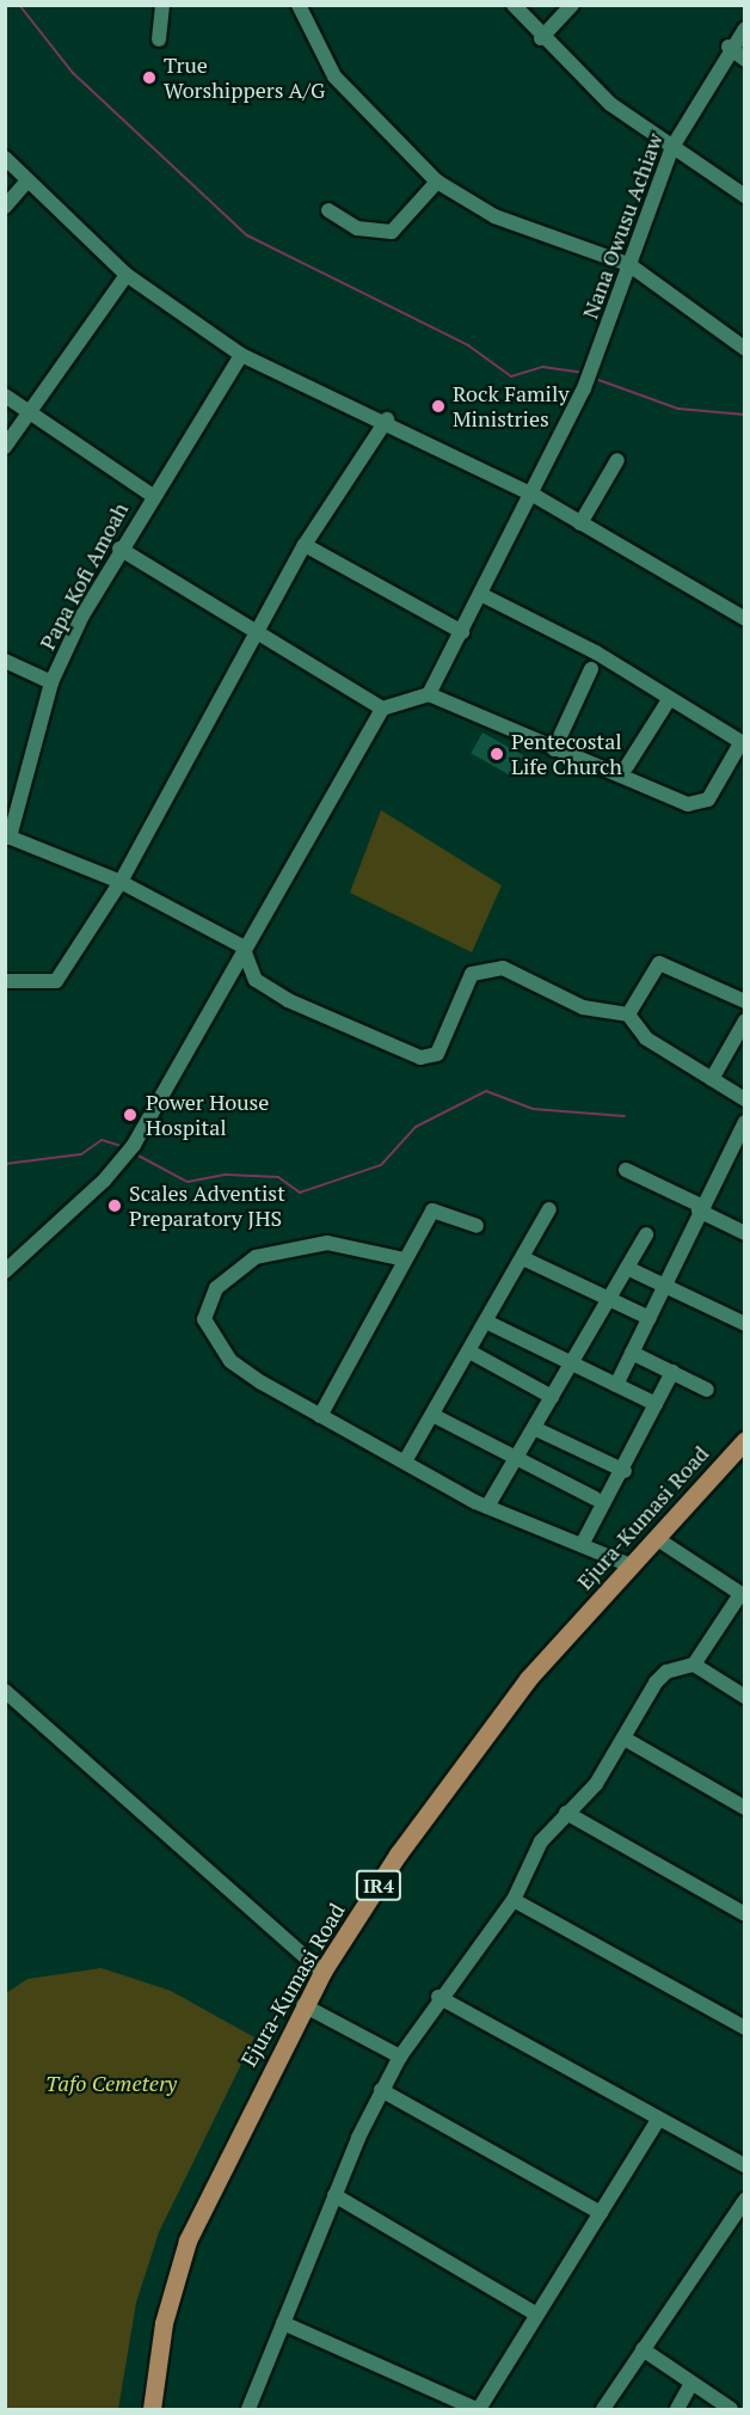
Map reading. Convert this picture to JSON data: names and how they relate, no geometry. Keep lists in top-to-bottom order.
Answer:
{
  "streets": {
    "main road": ["Ejura-Kumasi Road", "IR4"],
    "street": ["Nana Owusu Achiaw", "Papa Kofi Amoah"]
  },
  "parks": ["Tafo Cemetery"],
  "places": [
    "True Worshippers A/G",
    "Rock Family Ministries",
    "Pentecostal Life Church",
    "Power House Hospital",
    "Scales Adventist Preparatory JHS"
  ]
}
